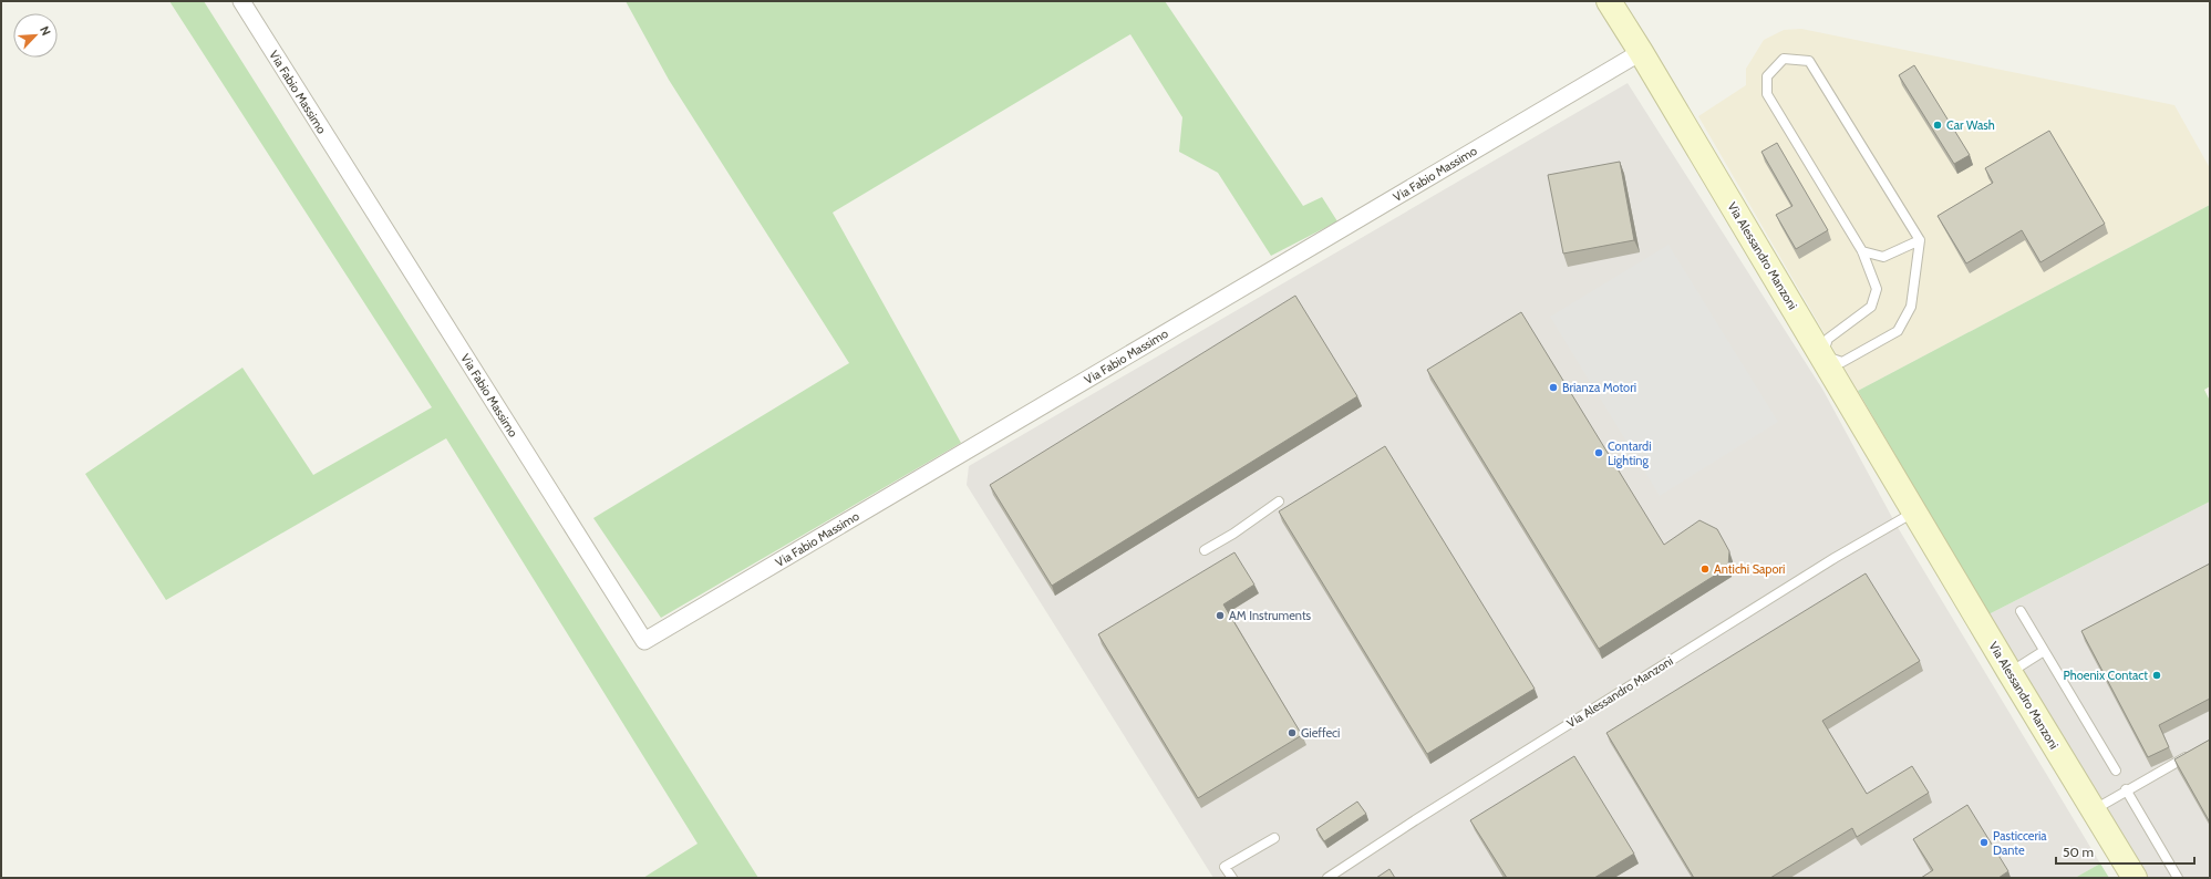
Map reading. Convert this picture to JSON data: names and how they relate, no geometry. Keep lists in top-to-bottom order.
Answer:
{
  "streets": {
    "main road": ["Via Alessandro Manzoni"],
    "street": ["Via Fabio Massimo"]
  },
  "crossings": [
    ["Via Fabio Massimo", "Via Alessandro Manzoni"]
  ],
  "places": [
    "Car Wash",
    "Brianza Motori",
    "Contardi Lighting",
    "Antichi Sapori",
    "AM Instruments",
    "Phoenix Contact",
    "Gieffeci",
    "Pasticceria Dante"
  ],
  "scale_bar": "50 m",
  "north": "top right"
}
